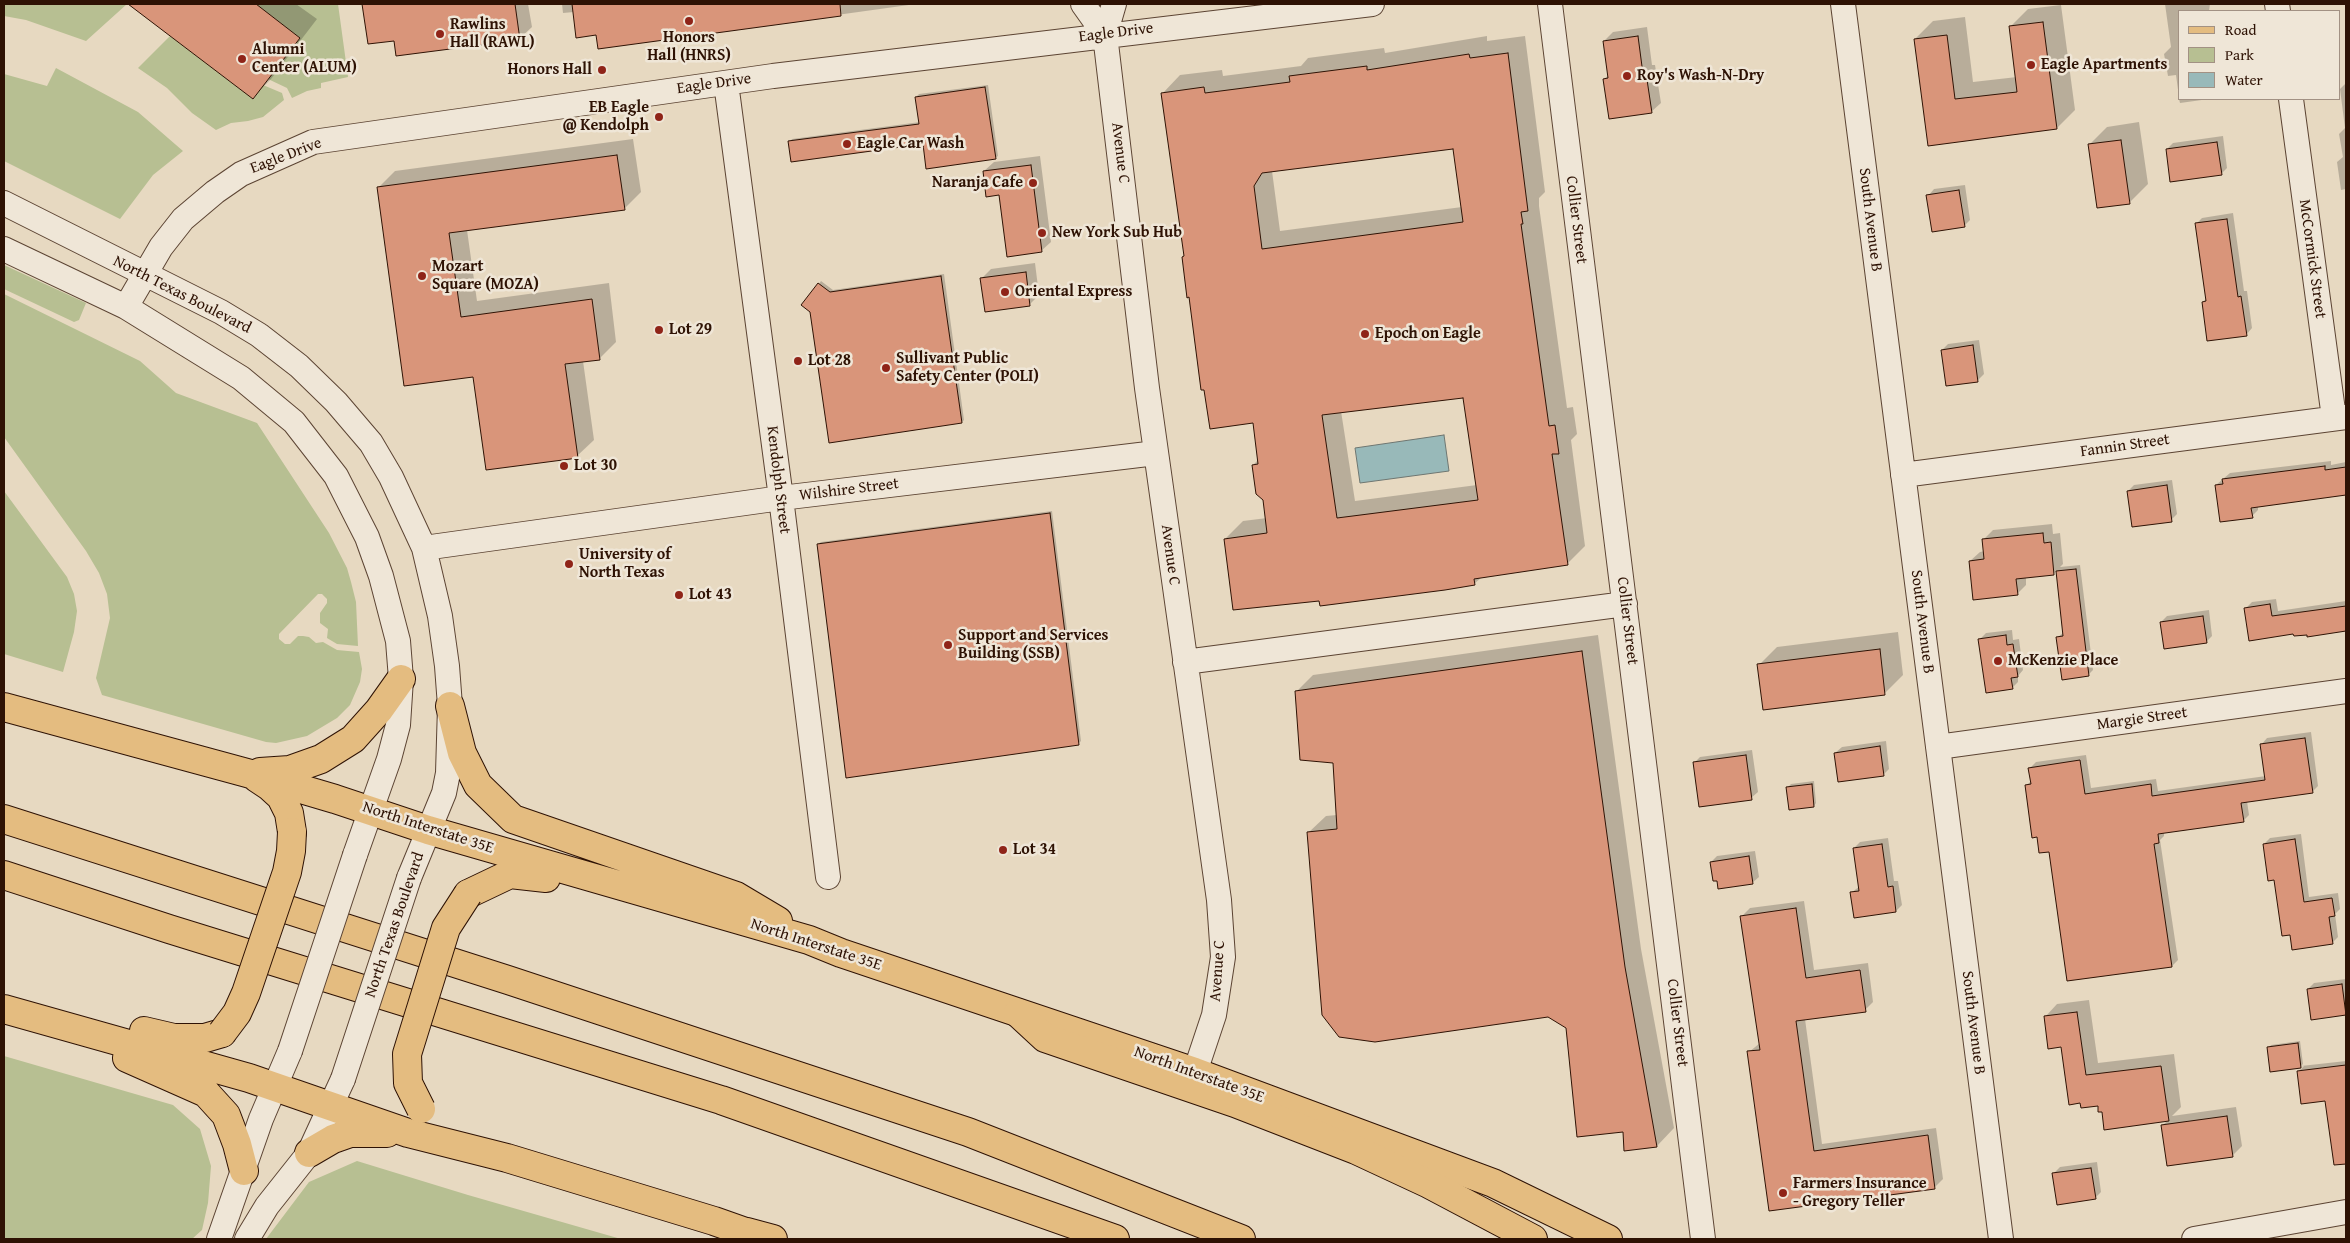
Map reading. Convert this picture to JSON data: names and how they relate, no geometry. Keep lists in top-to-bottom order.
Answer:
{
  "streets": {
    "main road": ["North Interstate 35E"],
    "street": [
      "Eagle Drive",
      "Avenue C",
      "Collier Street",
      "South Avenue B",
      "McCormick Street",
      "North Texas Boulevard",
      "Fannin Street",
      "Kendolph Street",
      "Wilshire Street",
      "Margie Street"
    ]
  },
  "crossings": [
    ["Eagle Drive", "Avenue C"],
    ["Eagle Drive", "North Texas Boulevard"],
    ["Eagle Drive", "Kendolph Street"],
    ["Avenue C", "Wilshire Street"],
    ["Avenue C", "North Interstate 35E"],
    ["South Avenue B", "Fannin Street"],
    ["South Avenue B", "Margie Street"],
    ["McCormick Street", "Fannin Street"],
    ["North Texas Boulevard", "Wilshire Street"],
    ["North Texas Boulevard", "North Interstate 35E"],
    ["Kendolph Street", "Wilshire Street"]
  ],
  "places": [
    "Honors Hall (HNRS)",
    "Rawlins Hall (RAWL)",
    "Alumni Center (ALUM)",
    "Eagle Apartments",
    "Honors Hall",
    "Roy's Wash-N-Dry",
    "EB Eagle @ Kendolph",
    "Eagle Car Wash",
    "Naranja Cafe",
    "New York Sub Hub",
    "Mozart Square (MOZA)",
    "Oriental Express",
    "Lot 29",
    "Epoch on Eagle",
    "Lot 28",
    "Sullivant Public Safety Center (POLI)",
    "Lot 30",
    "University of North Texas",
    "Lot 43",
    "Support and Services Building (SSB)",
    "McKenzie Place",
    "Lot 34",
    "Farmers Insurance - Gregory Teller"
  ],
  "legend": ["Road", "Park", "Water"]
}
